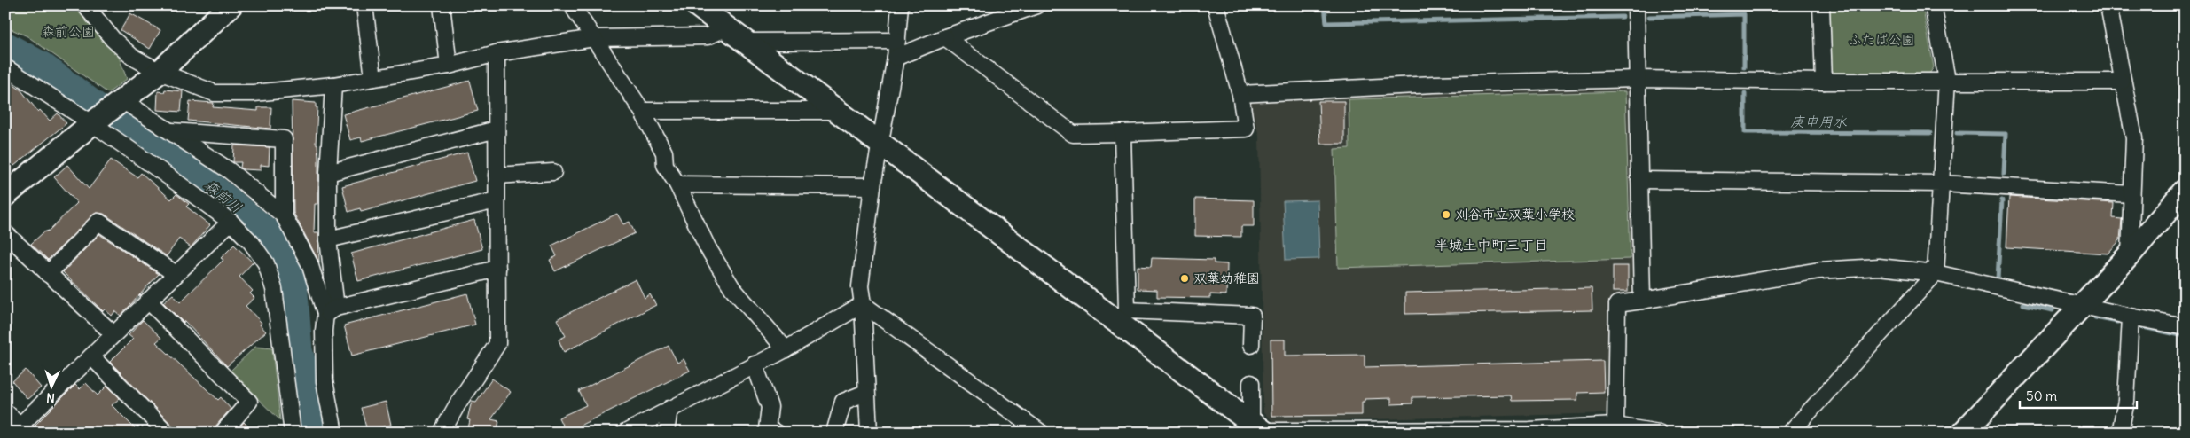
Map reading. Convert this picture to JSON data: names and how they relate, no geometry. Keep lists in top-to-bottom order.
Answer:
{
  "districts": ["半城土中町三丁目"],
  "water": ["庚申用水", "森前川"],
  "parks": ["森前公園", "ふたば公園"],
  "places": ["刈谷市立双葉小学校", "双葉幼稚園"],
  "scale_bar": "50 m",
  "north": "bottom"
}
